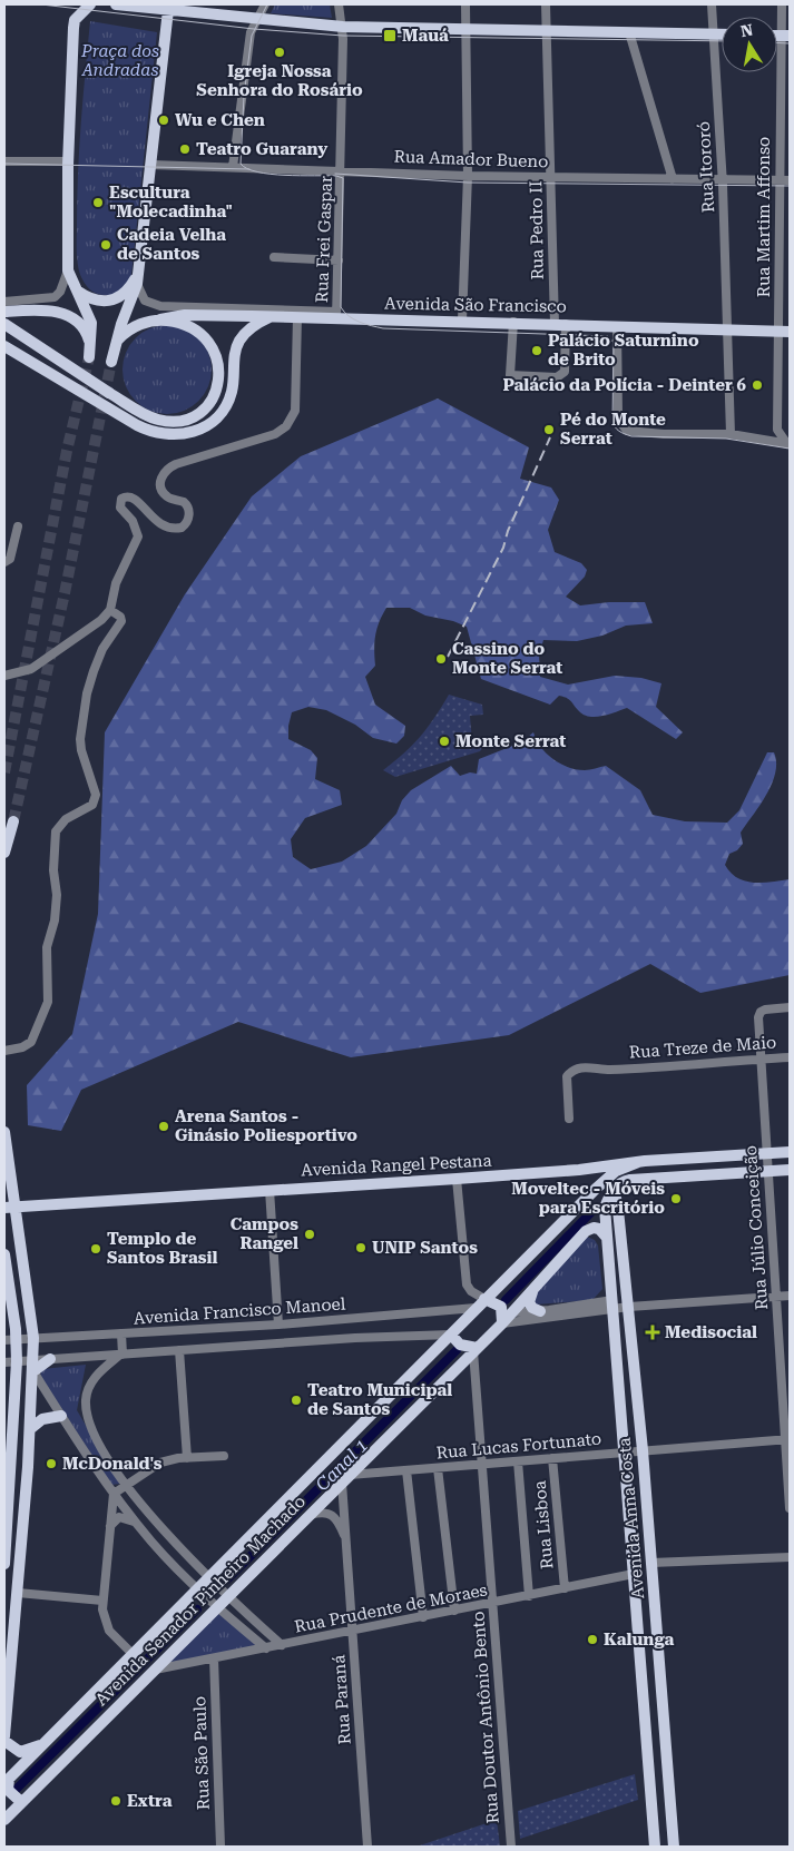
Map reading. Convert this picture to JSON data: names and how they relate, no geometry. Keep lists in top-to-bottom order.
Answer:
{
  "streets": {
    "main road": [
      "Avenida São Francisco",
      "Avenida Rangel Pestana",
      "Avenida Anna Costa",
      "Avenida Senador Pinheiro Machado"
    ],
    "street": [
      "Rua Amador Bueno",
      "Rua Itororó",
      "Rua Martim Affonso",
      "Rua Pedro II",
      "Rua Frei Gaspar",
      "Rua Treze de Maio",
      "Rua Júlio Conceição",
      "Avenida Francisco Manoel",
      "Rua Lucas Fortunato",
      "Rua Lisboa",
      "Rua Prudente de Moraes",
      "Rua Paraná",
      "Rua Doutor Antônio Bento",
      "Rua São Paulo"
    ]
  },
  "crossings": [
    ["Rua Amador Bueno", "Rua Itororó"],
    ["Rua Amador Bueno", "Rua Martim Affonso"],
    ["Rua Amador Bueno", "Rua Pedro II"],
    ["Rua Amador Bueno", "Rua Frei Gaspar"],
    ["Rua Itororó", "Avenida São Francisco"],
    ["Rua Martim Affonso", "Avenida São Francisco"],
    ["Rua Pedro II", "Avenida São Francisco"],
    ["Rua Frei Gaspar", "Avenida São Francisco"],
    ["Rua Treze de Maio", "Rua Júlio Conceição"],
    ["Avenida Rangel Pestana", "Rua Júlio Conceição"],
    ["Avenida Rangel Pestana", "Avenida Senador Pinheiro Machado"],
    ["Rua Júlio Conceição", "Rua Lucas Fortunato"],
    ["Avenida Francisco Manoel", "Avenida Senador Pinheiro Machado"],
    ["Rua Lucas Fortunato", "Avenida Anna Costa"],
    ["Rua Lucas Fortunato", "Rua Lisboa"],
    ["Rua Lucas Fortunato", "Avenida Senador Pinheiro Machado"],
    ["Rua Lucas Fortunato", "Rua Paraná"],
    ["Rua Lucas Fortunato", "Rua Doutor Antônio Bento"],
    ["Avenida Anna Costa", "Avenida Senador Pinheiro Machado"],
    ["Avenida Anna Costa", "Rua Prudente de Moraes"],
    ["Rua Lisboa", "Rua Prudente de Moraes"],
    ["Avenida Senador Pinheiro Machado", "Rua Prudente de Moraes"],
    ["Avenida Senador Pinheiro Machado", "Rua Paraná"],
    ["Avenida Senador Pinheiro Machado", "Rua Doutor Antônio Bento"],
    ["Rua Prudente de Moraes", "Rua Paraná"],
    ["Rua Prudente de Moraes", "Rua Doutor Antônio Bento"],
    ["Rua Prudente de Moraes", "Rua São Paulo"]
  ],
  "water": ["Canal 1"],
  "parks": ["Praça dos Andradas"],
  "places": {
    "transit": ["Mauá"],
    "other": [
      "Igreja Nossa Senhora do Rosário",
      "Wu e Chen",
      "Teatro Guarany",
      "Escultura \"Molecadinha\"",
      "Cadeia Velha de Santos",
      "Palácio Saturnino de Brito",
      "Palácio da Polícia - Deinter 6",
      "Pé do Monte Serrat",
      "Cassino do Monte Serrat",
      "Monte Serrat",
      "Arena Santos - Ginásio Poliesportivo",
      "Moveltec - Móveis para Escritório",
      "Campos Rangel",
      "UNIP Santos",
      "Templo de Santos Brasil",
      "Teatro Municipal de Santos",
      "McDonald's",
      "Kalunga",
      "Extra"
    ],
    "health": ["Medisocial"]
  },
  "north": "top"
}
